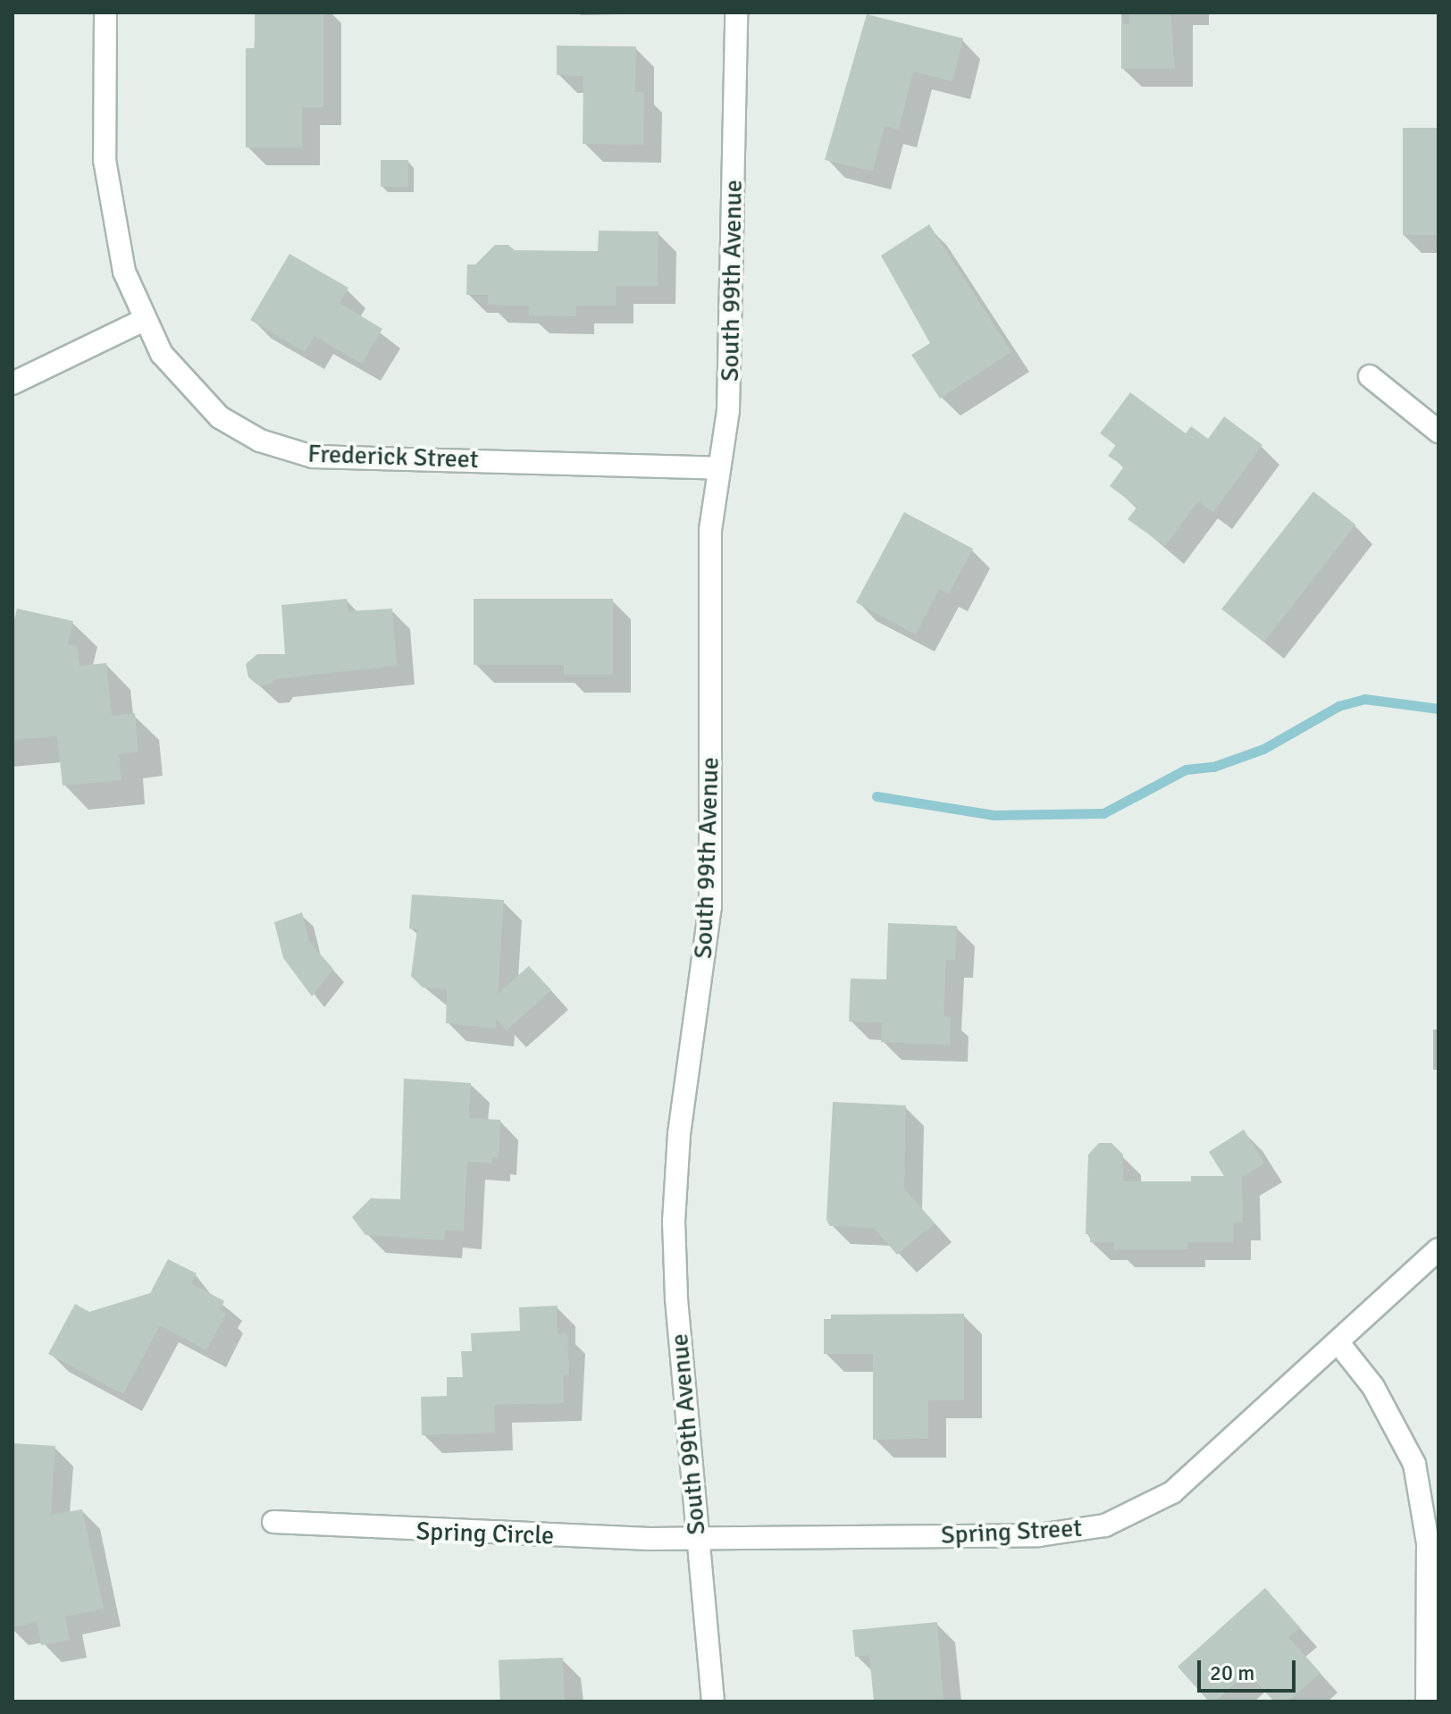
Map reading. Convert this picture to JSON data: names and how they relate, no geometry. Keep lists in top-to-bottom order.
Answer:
{
  "streets": {
    "street": [
      "South 99th Avenue",
      "Frederick Street",
      "Spring Street",
      "Spring Circle"
    ]
  },
  "crossings": [
    ["South 99th Avenue", "Frederick Street"],
    ["South 99th Avenue", "Spring Street"],
    ["South 99th Avenue", "Spring Circle"],
    ["Spring Street", "Spring Circle"]
  ],
  "scale_bar": "20 m"
}
